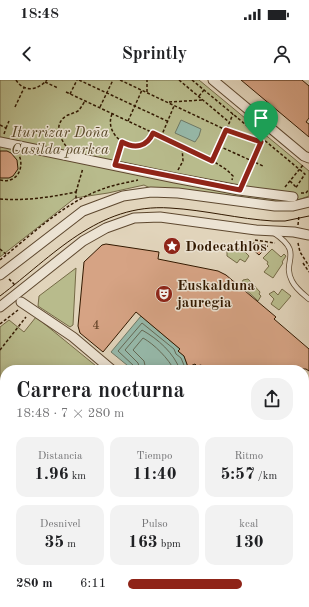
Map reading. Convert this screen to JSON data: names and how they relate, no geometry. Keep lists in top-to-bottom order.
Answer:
{
  "parks": ["Iturrizar Doña Casilda parkea"],
  "places": {
    "place": ["Dodecathlos"],
    "theatre": ["Euskalduna jauregia"]
  },
  "house_numbers": ["4"],
  "page": {
    "status": "18:48",
    "header": "Sprintly",
    "heading": ["Carrera nocturna", "18:48 · 7 × 280 m"],
    "stats": [
      ["Distancia", "1.96 km"],
      ["Tiempo", "11:40"],
      ["Ritmo", "5:57 /km"],
      ["Desnivel", "35 m"],
      ["Pulso", "163 bpm"],
      ["kcal", "130"]
    ],
    "list": [
      {
        "name": "280 m",
        "note": "6:11"
      }
    ]
  }
}
